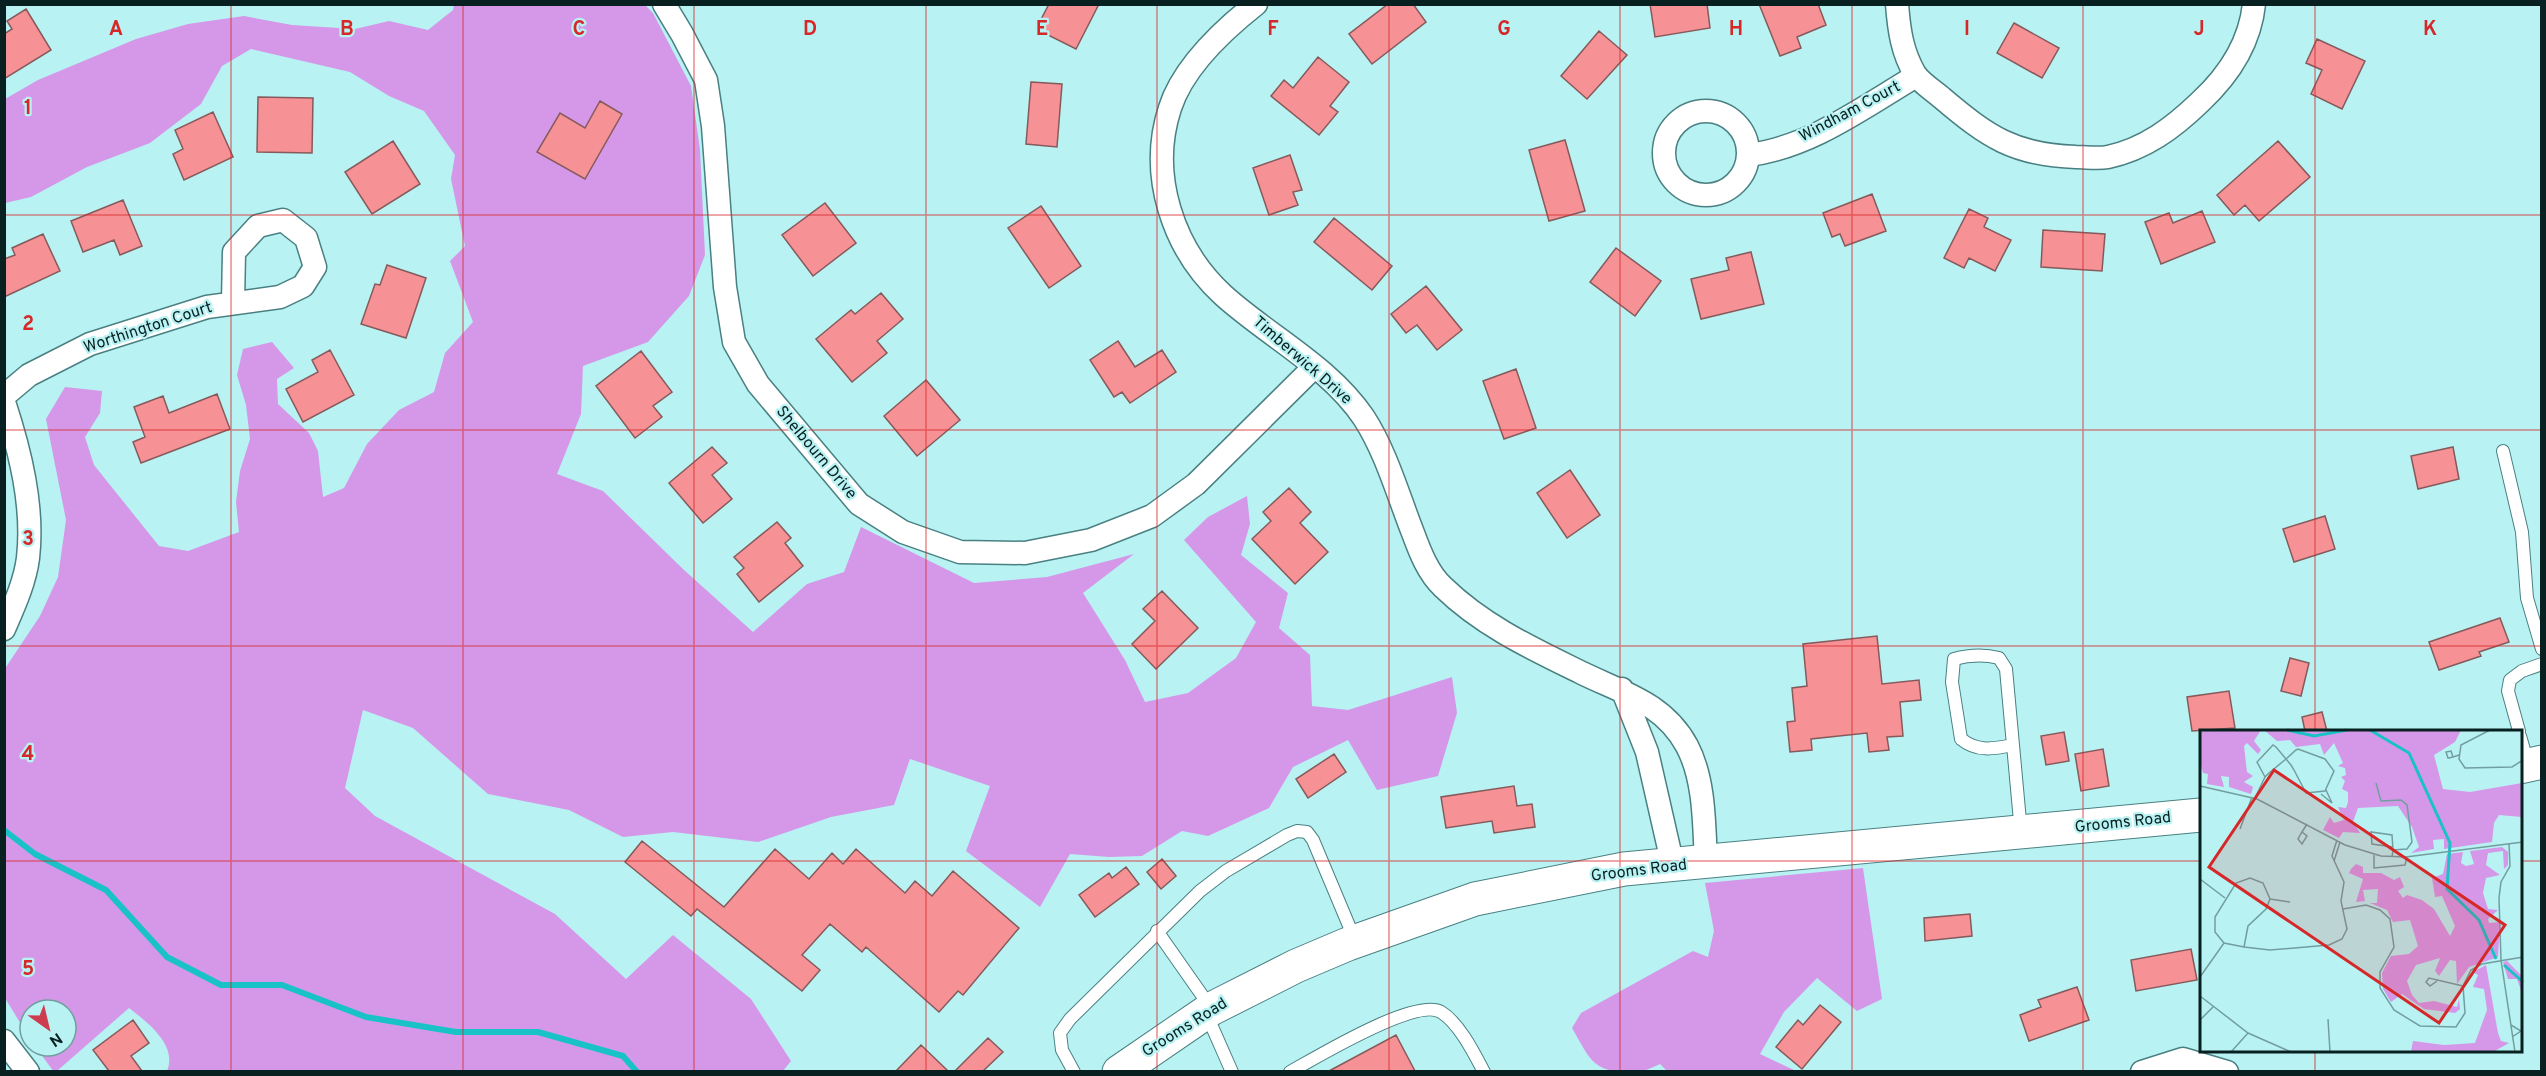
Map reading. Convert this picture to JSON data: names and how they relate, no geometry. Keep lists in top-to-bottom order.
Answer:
{
  "streets": {
    "street": [
      "Windham Court",
      "Worthington Court",
      "Timberwick Drive",
      "Shelbourn Drive",
      "Grooms Road"
    ]
  },
  "crossings": [
    ["Timberwick Drive", "Shelbourn Drive"],
    ["Timberwick Drive", "Grooms Road"]
  ],
  "north": "bottom right",
  "grid": {
    "columns": [
      "A",
      "B",
      "C",
      "D",
      "E",
      "F",
      "G",
      "H",
      "I",
      "J",
      "K"
    ],
    "rows": [
      "1",
      "2",
      "3",
      "4",
      "5"
    ]
  }
}
